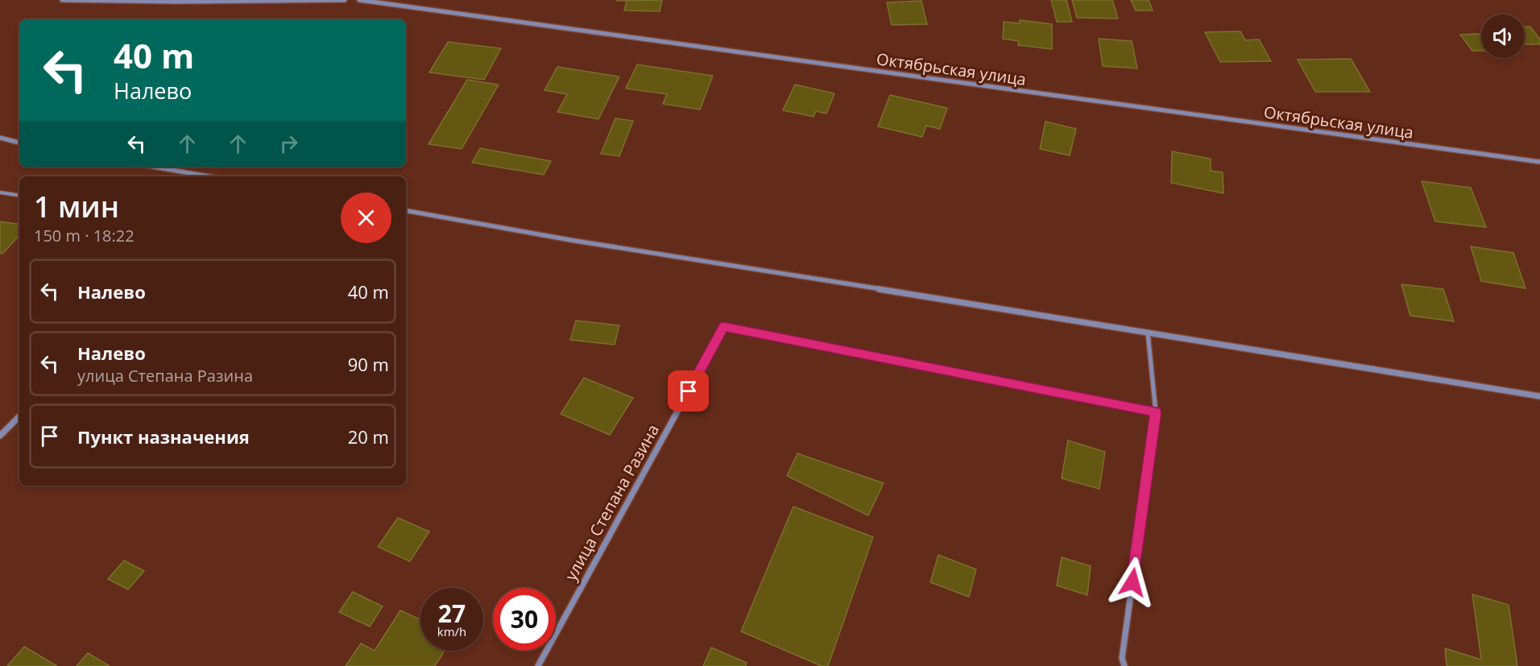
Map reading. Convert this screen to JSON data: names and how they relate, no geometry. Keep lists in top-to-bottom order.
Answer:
{
  "streets": {
    "street": ["Октябрьская улица", "улица Степана Разина"]
  },
  "page": {
    "turn": ["40 m", "Налево"],
    "heading": ["1 мин", "150 m · 18:22"],
    "list": [
      {
        "name": "Налево",
        "value": "40 m"
      },
      {
        "name": "Налево",
        "note": "улица Степана Разина",
        "value": "90 m"
      },
      {
        "name": "Пункт назначения",
        "value": "20 m"
      }
    ],
    "speed": "27 km/h",
    "limit": "30"
  }
}
